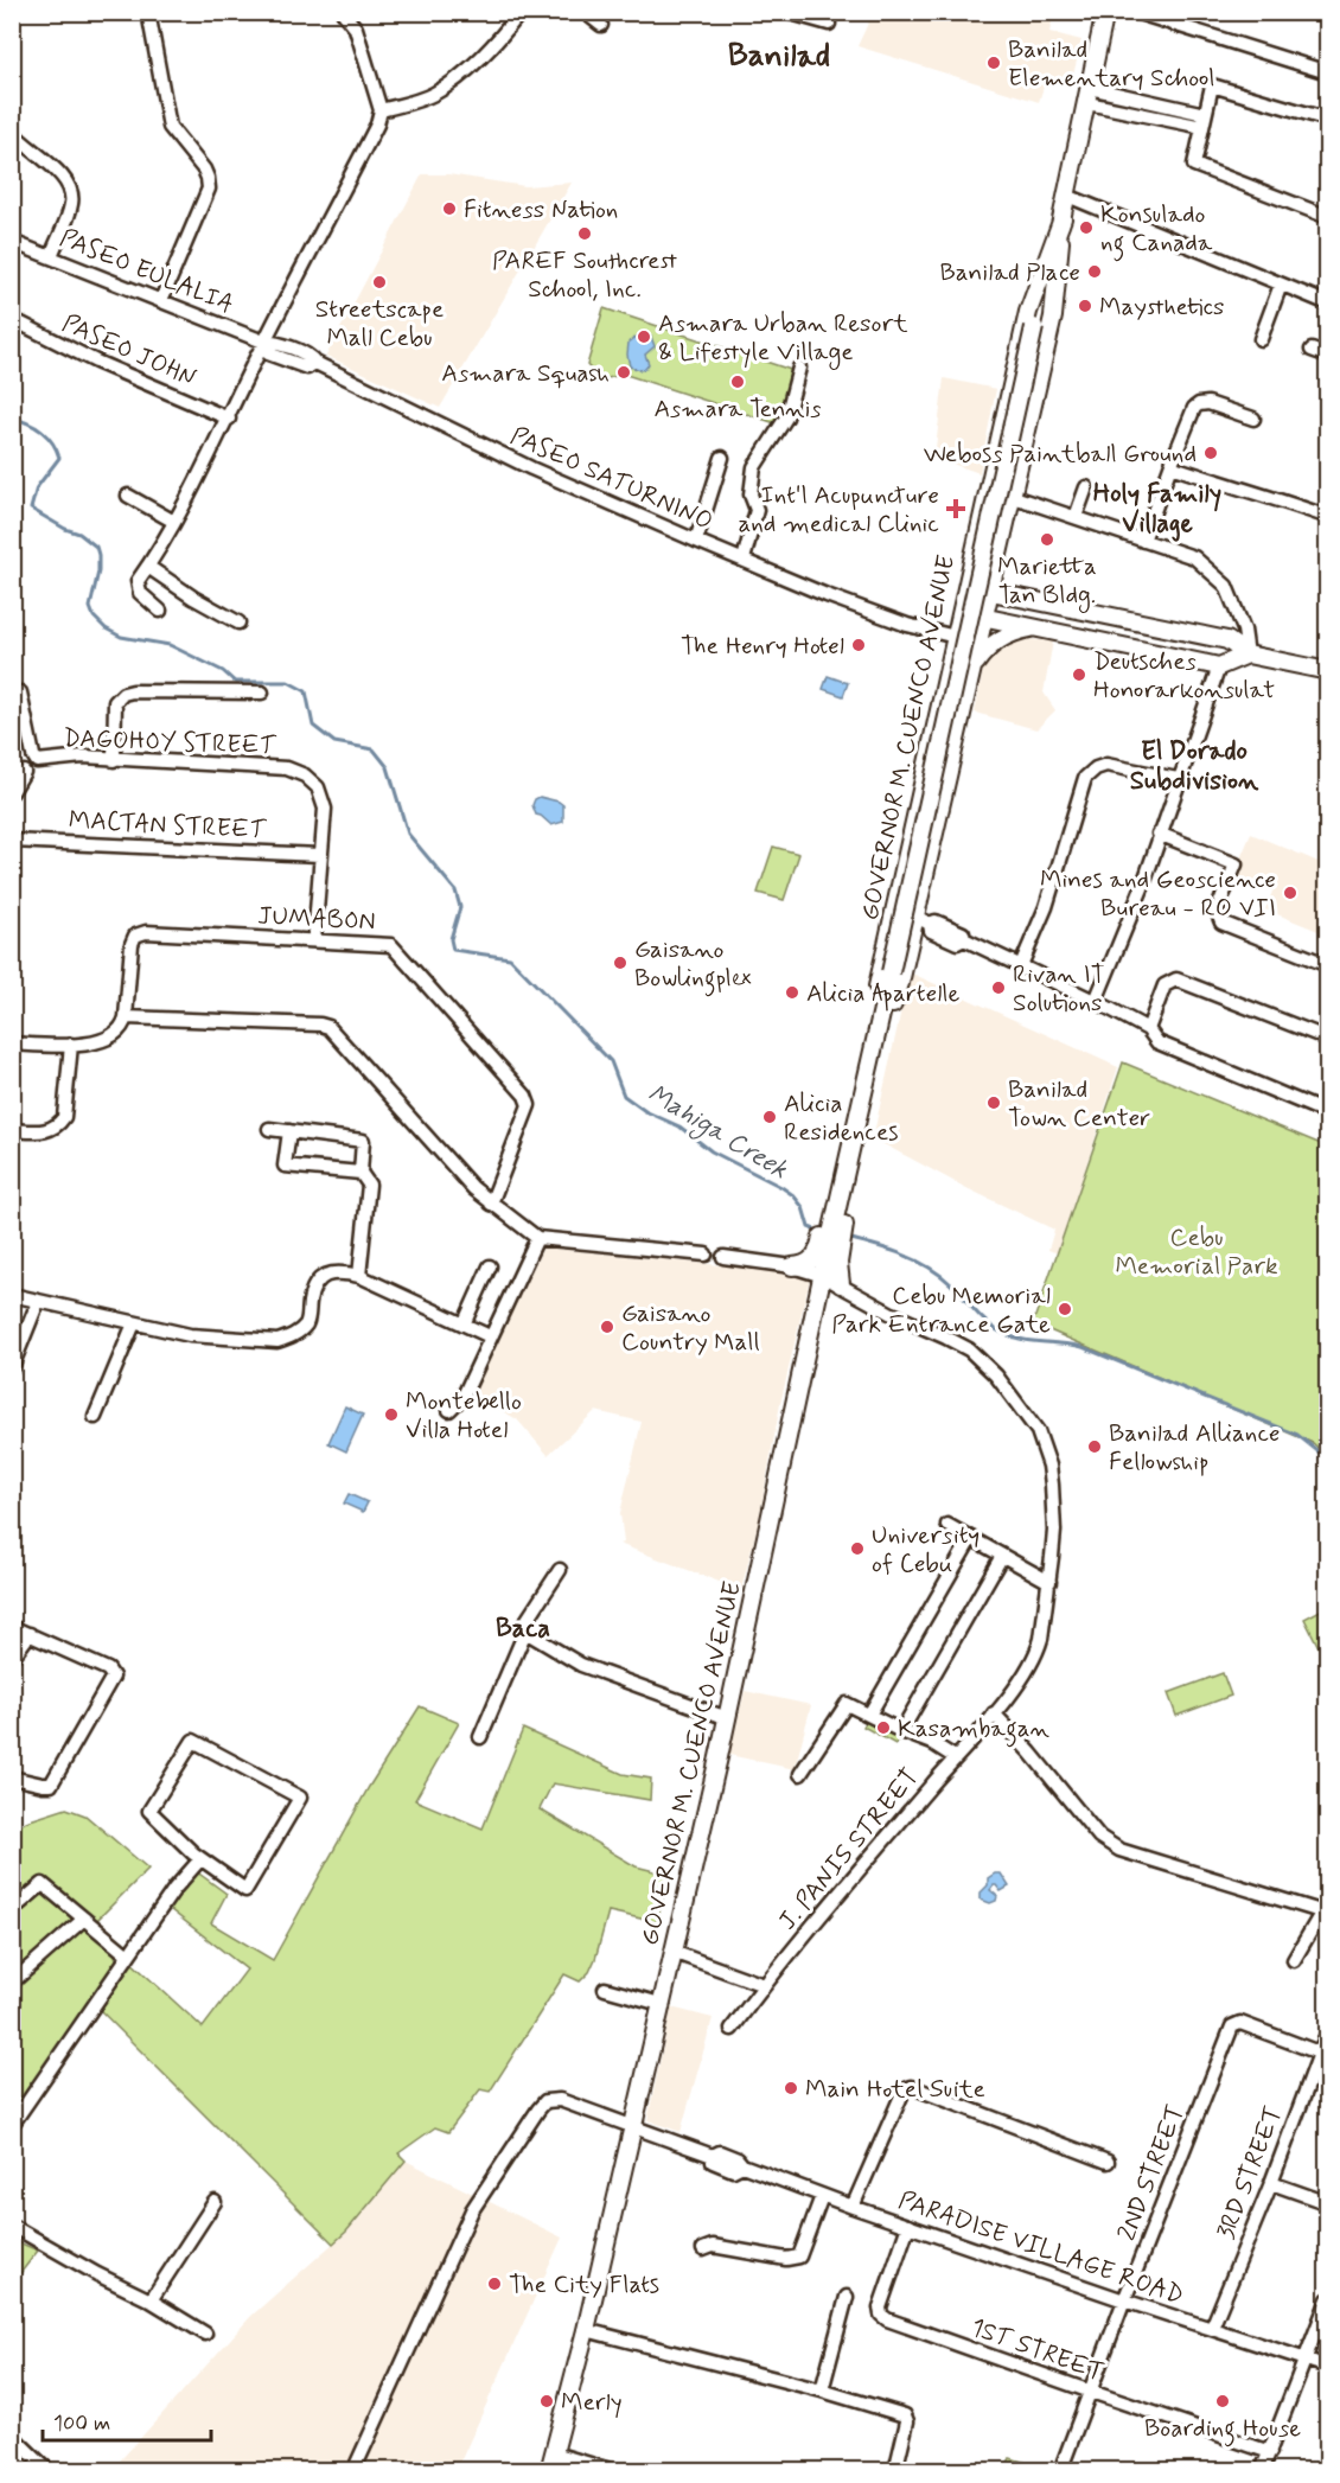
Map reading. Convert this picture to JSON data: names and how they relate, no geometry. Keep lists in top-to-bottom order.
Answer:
{
  "streets": {
    "main road": ["GOVERNOR M. CUENCO AVENUE"],
    "street": [
      "PASEO EULALIA",
      "PASEO JOHN",
      "PASEO SATURNINO",
      "DAGOHOY STREET",
      "MACTAN STREET",
      "JUMABON",
      "J. PANIS STREET",
      "2ND STREET",
      "3RD STREET",
      "PARADISE VILLAGE ROAD",
      "1ST STREET"
    ]
  },
  "crossings": [
    ["PASEO EULALIA", "PASEO SATURNINO"],
    ["PASEO SATURNINO", "GOVERNOR M. CUENCO AVENUE"],
    ["GOVERNOR M. CUENCO AVENUE", "J. PANIS STREET"],
    ["GOVERNOR M. CUENCO AVENUE", "PARADISE VILLAGE ROAD"],
    ["DAGOHOY STREET", "MACTAN STREET"],
    ["DAGOHOY STREET", "JUMABON"],
    ["2ND STREET", "3RD STREET"],
    ["2ND STREET", "PARADISE VILLAGE ROAD"],
    ["2ND STREET", "1ST STREET"],
    ["3RD STREET", "PARADISE VILLAGE ROAD"],
    ["PARADISE VILLAGE ROAD", "1ST STREET"]
  ],
  "districts": [
    "Banilad",
    "Holy Family Village",
    "El Dorado Subdivision",
    "Baca"
  ],
  "water": ["Mahiga Creek"],
  "parks": ["Cebu Memorial Park"],
  "places": {
    "other": [
      "Banilad Elementary School",
      "Fitness Nation",
      "Konsulado ng Canada",
      "PAREF Southcrest School, Inc.",
      "Banilad Place",
      "Streetscape Mall Cebu",
      "Maysthetics",
      "Asmara Urban Resort & Lifestyle Village",
      "Asmara Squash",
      "Asmara Tennis",
      "Weboss Paintball Ground",
      "Marietta Tan Bldg.",
      "The Henry Hotel",
      "Deutsches Honorarkonsulat",
      "Mines and Geoscience Bureau - RO VII",
      "Gaisano Bowlingplex",
      "Rivan IT Solutions",
      "Alicia Apartelle",
      "Banilad Town Center",
      "Alicia Residences",
      "Cebu Memorial Park Entrance Gate",
      "Gaisano Country Mall",
      "Montebello Villa Hotel",
      "Banilad Alliance Fellowship",
      "University of Cebu",
      "Kasambagan",
      "Main Hotel Suite",
      "The City Flats",
      "Merly",
      "Boarding House"
    ],
    "health": ["Int'l Acupuncture and medical Clinic"]
  },
  "scale_bar": "100 m"
}
